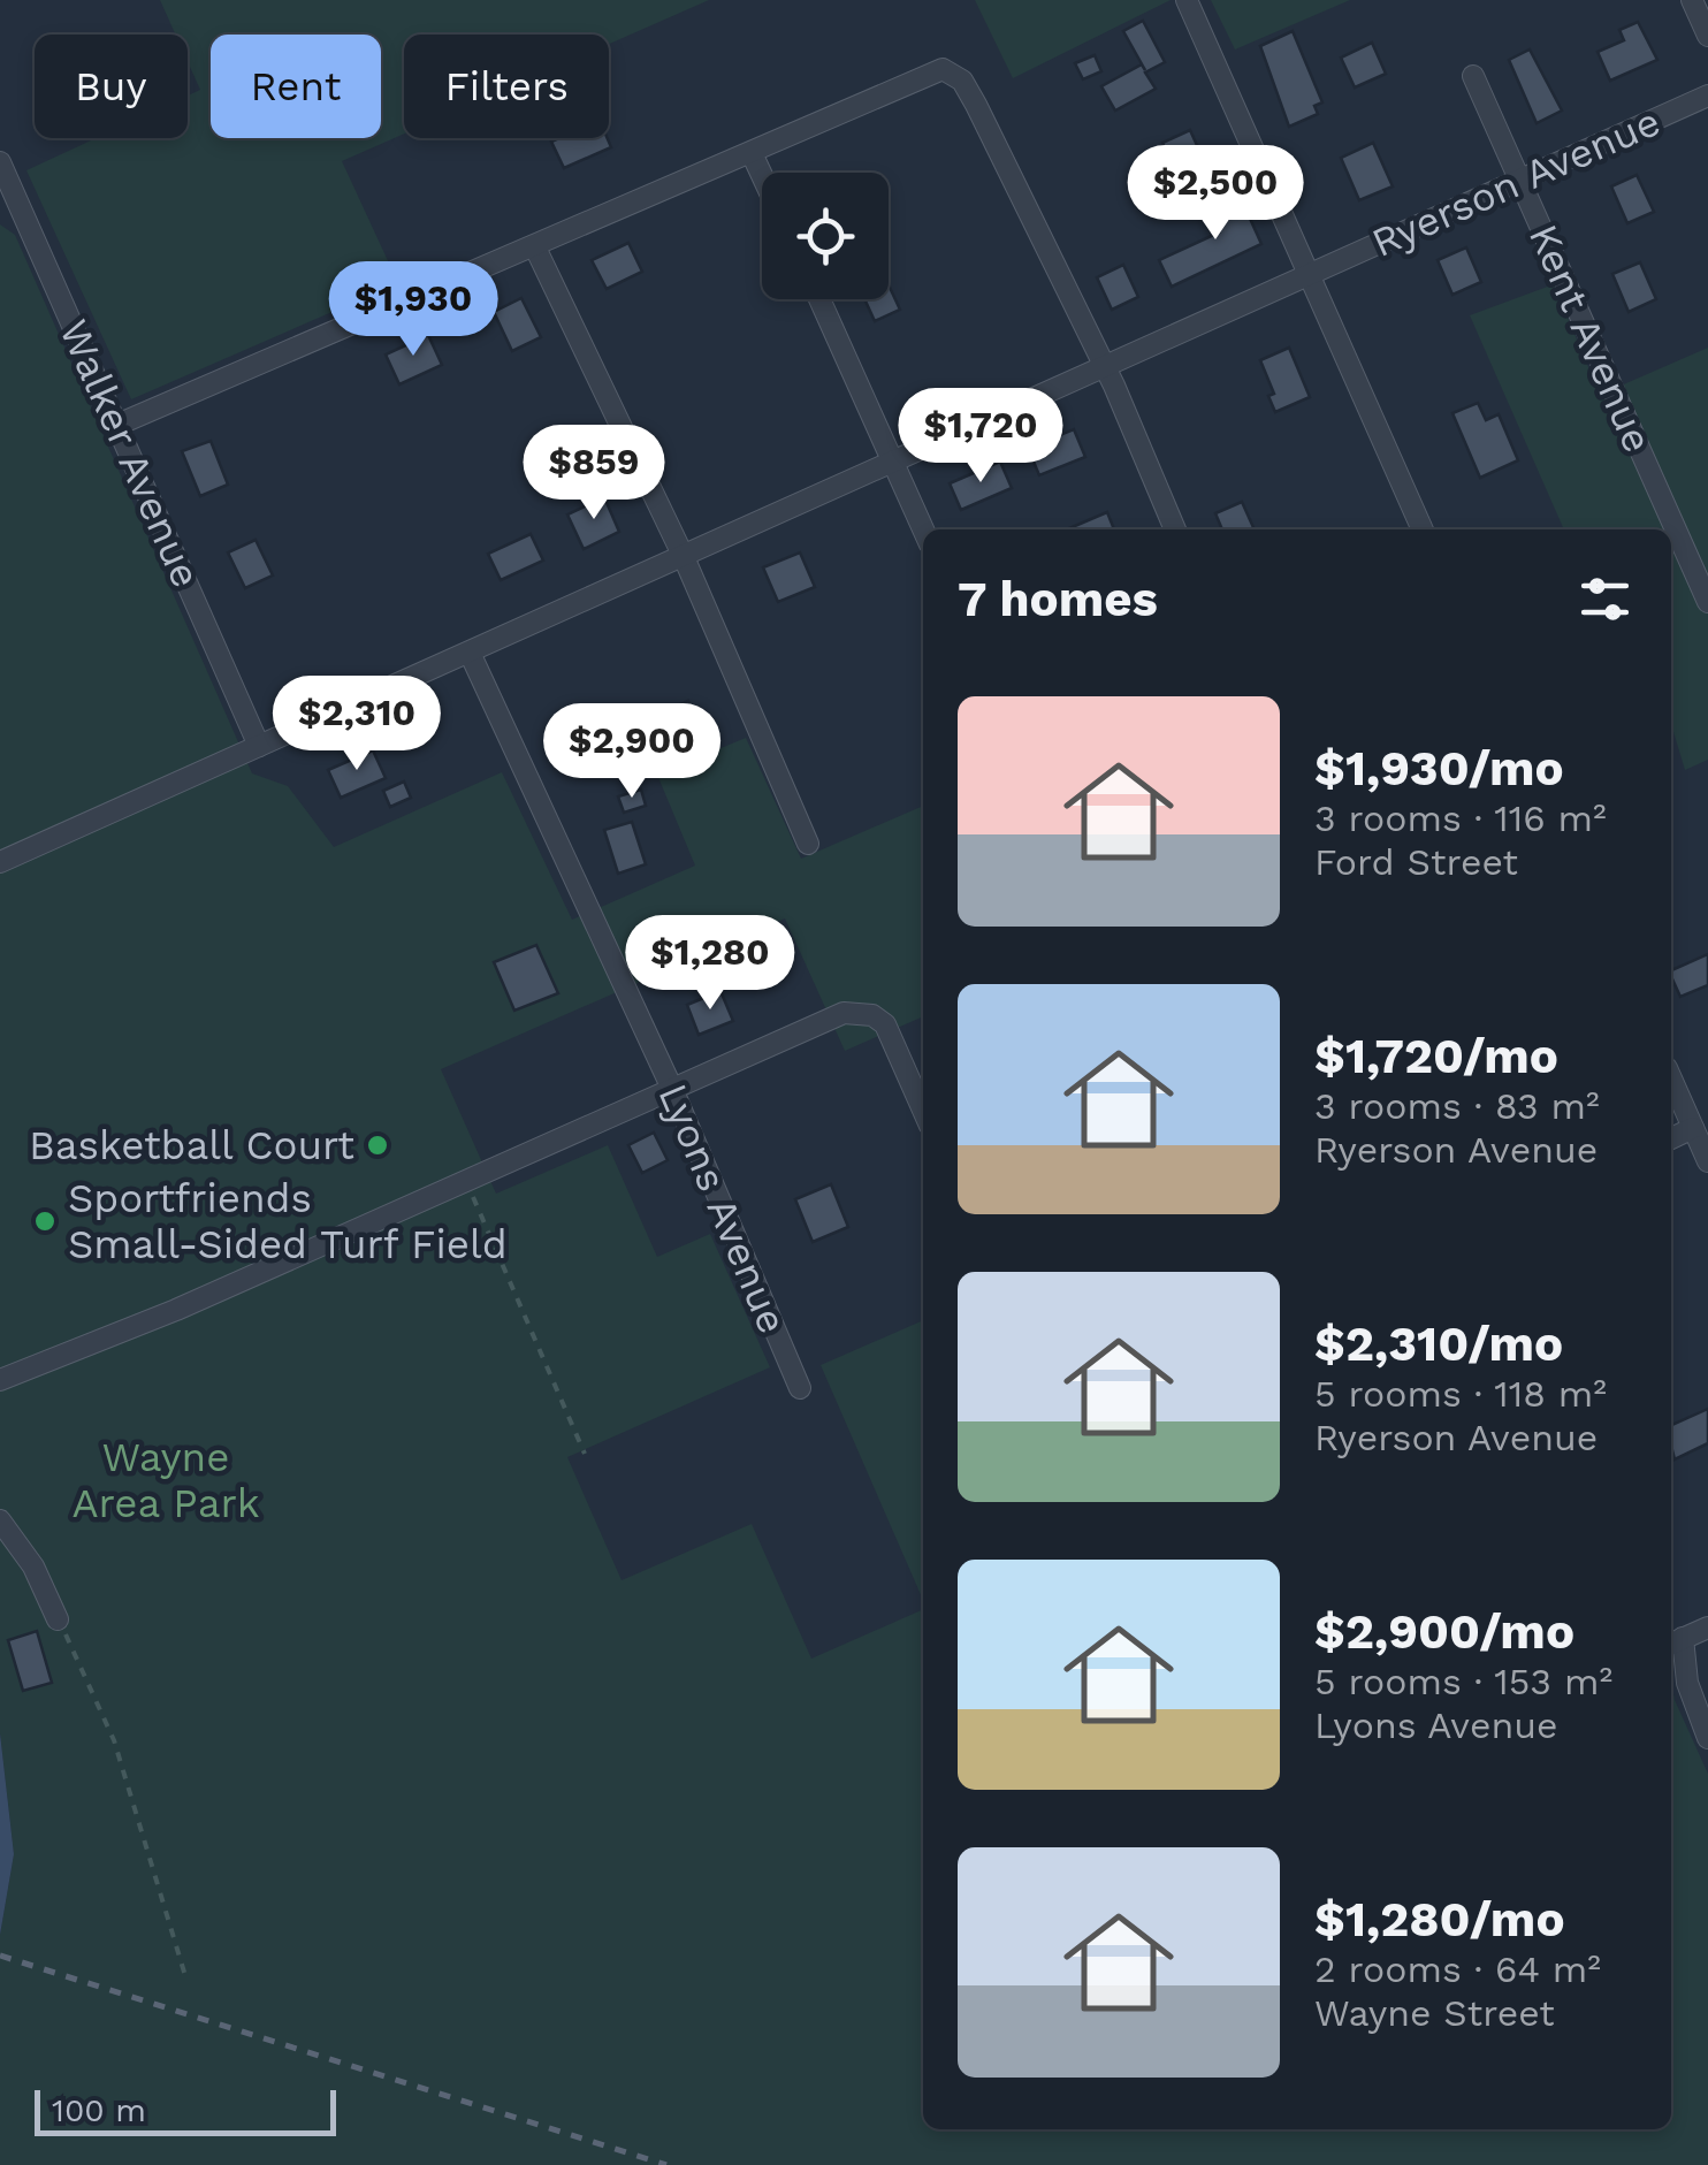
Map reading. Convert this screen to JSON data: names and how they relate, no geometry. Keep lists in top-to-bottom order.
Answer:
{
  "streets": {
    "street": [
      "Ryerson Avenue",
      "Kent Avenue",
      "Walker Avenue",
      "Lyons Avenue"
    ]
  },
  "crossings": [
    ["Ryerson Avenue", "Kent Avenue"],
    ["Ryerson Avenue", "Walker Avenue"],
    ["Ryerson Avenue", "Lyons Avenue"]
  ],
  "parks": ["Wayne Area Park"],
  "places": ["Basketball Court", "Sportfriends Small-Sided Turf Field"],
  "scale_bar": "100 m",
  "page": {
    "chip": ["Buy", "Rent", "Filters"],
    "price": [
      "$2,500",
      "$1,930",
      "$1,720",
      "$859",
      "$2,310",
      "$2,900",
      "$1,280"
    ],
    "heading": "7 homes",
    "list": [
      {
        "name": "$1,930/mo",
        "note": "3 rooms · 116 m² · Ford Street"
      },
      {
        "name": "$1,720/mo",
        "note": "3 rooms · 83 m² · Ryerson Avenue"
      },
      {
        "name": "$2,310/mo",
        "note": "5 rooms · 118 m² · Ryerson Avenue"
      },
      {
        "name": "$2,900/mo",
        "note": "5 rooms · 153 m² · Lyons Avenue"
      },
      {
        "name": "$1,280/mo",
        "note": "2 rooms · 64 m² · Wayne Street"
      }
    ],
    "scale": "100 m"
  }
}
